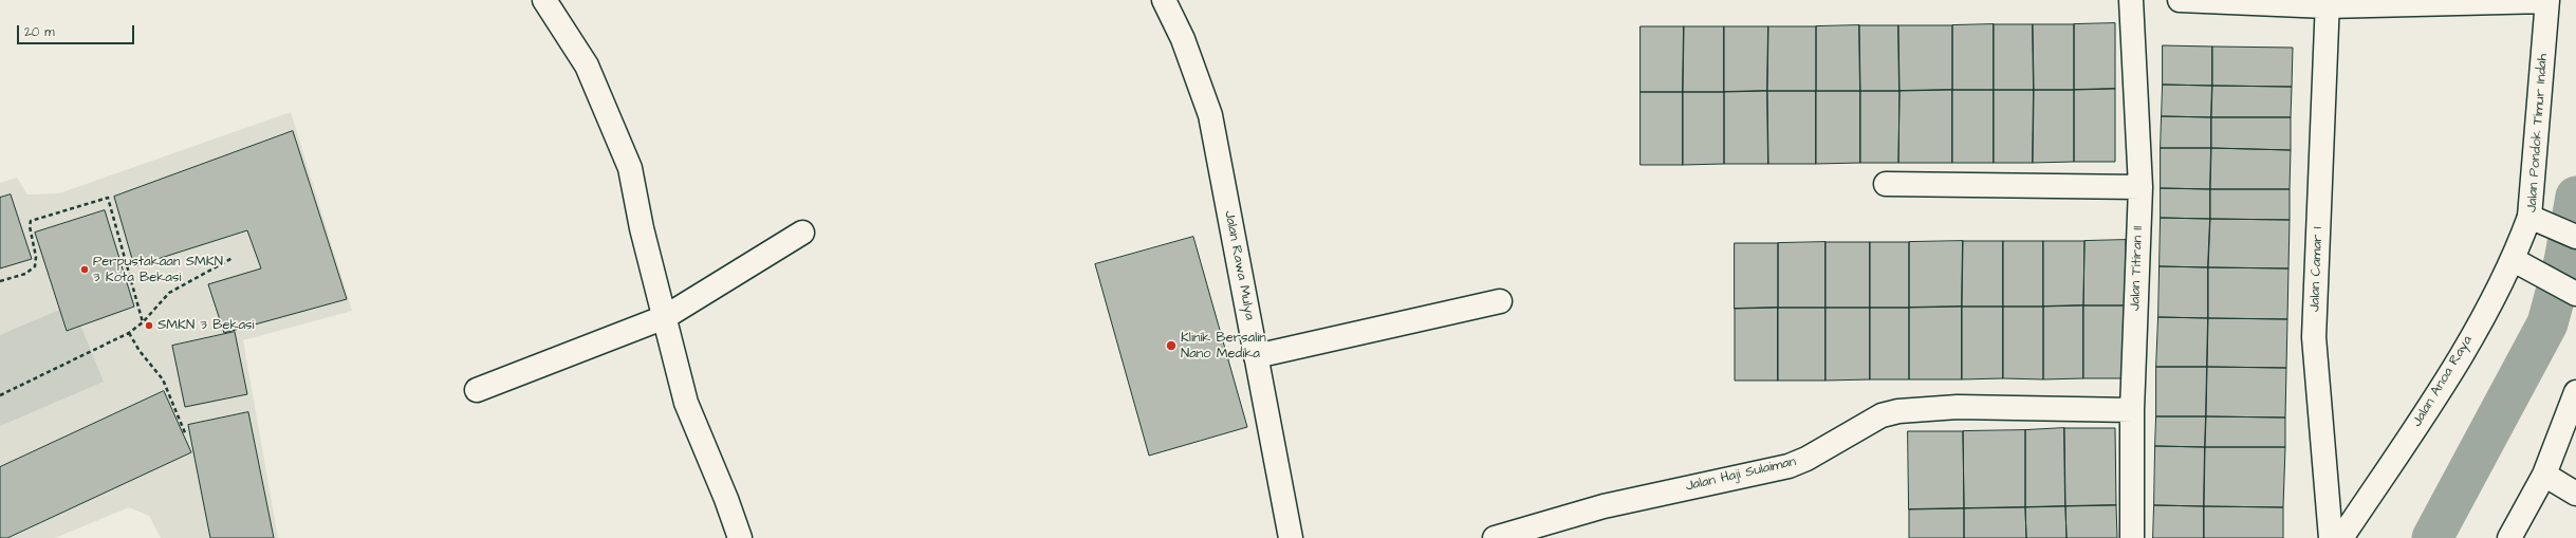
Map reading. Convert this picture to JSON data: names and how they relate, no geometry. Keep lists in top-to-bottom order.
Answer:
{
  "streets": {
    "street": [
      "Jalan Pondok Timur Indah",
      "Jalan Rawa Mulya",
      "Jalan Titiran II",
      "Jalan Camar 1",
      "Jalan Anoa Raya",
      "Jalan Haji Sulaiman"
    ]
  },
  "crossings": [
    ["Jalan Pondok Timur Indah", "Jalan Anoa Raya"],
    ["Jalan Titiran II", "Jalan Haji Sulaiman"]
  ],
  "places": ["Perpustakaan SMKN 3 Kota Bekasi", "SMKN 3 Bekasi", "Klinik Bersalin Nano Medika"],
  "scale_bar": "20 m"
}
